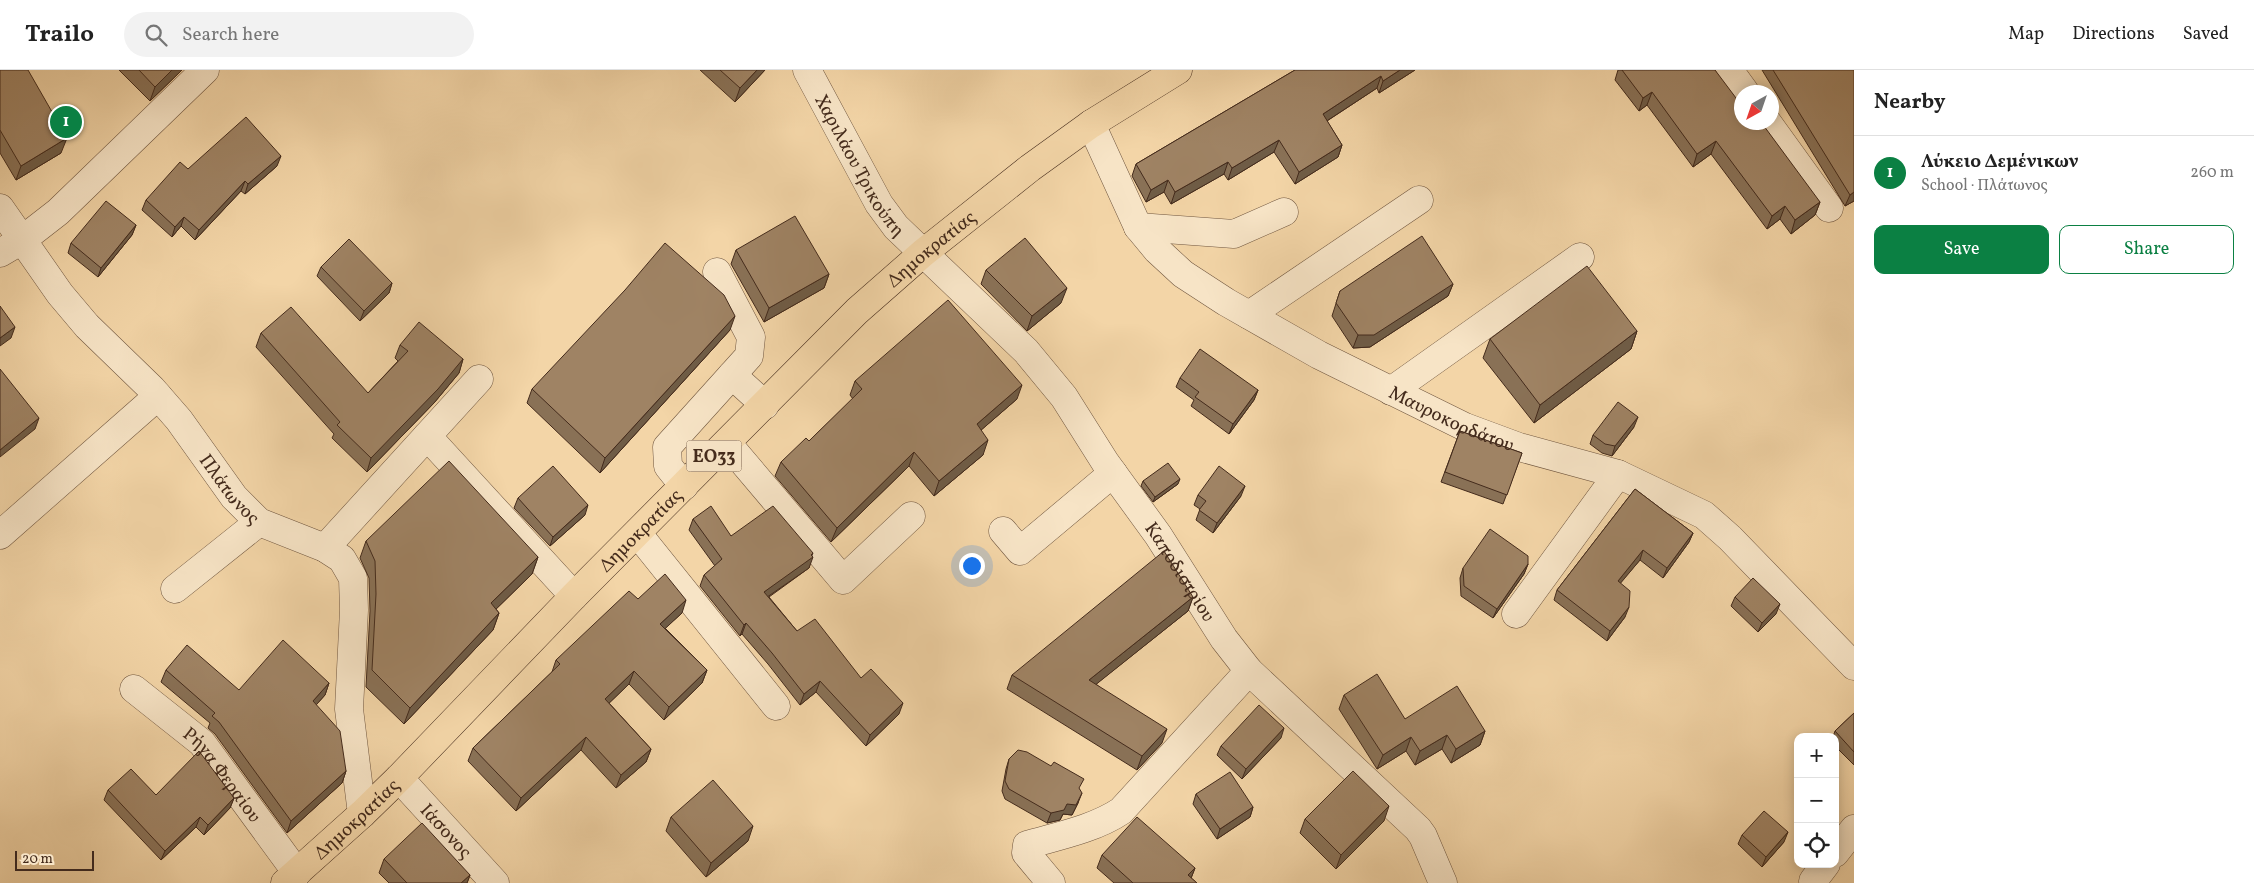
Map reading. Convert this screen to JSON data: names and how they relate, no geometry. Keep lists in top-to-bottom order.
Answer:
{
  "streets": {
    "main road": ["Δημοκρατίας", "ΕΟ33"],
    "street": [
      "Χαριλάου Τρικούπη",
      "Μαυροκορδάτου",
      "Πλάτωνος",
      "Καποδιστρίου",
      "Ρήγα Φεραίου",
      "Ιάσονος"
    ]
  },
  "crossings": [
    ["Χαριλάου Τρικούπη", "Δημοκρατίας"],
    ["Χαριλάου Τρικούπη", "Καποδιστρίου"],
    ["Δημοκρατίας", "Μαυροκορδάτου"],
    ["Δημοκρατίας", "Πλάτωνος"],
    ["Δημοκρατίας", "Καποδιστρίου"],
    ["Δημοκρατίας", "Ρήγα Φεραίου"],
    ["Δημοκρατίας", "Ιάσονος"]
  ],
  "scale_bar": "20 m",
  "north": "bottom left",
  "page": {
    "header": "Trailo",
    "search": "Search here",
    "nav": ["Map", "Directions", "Saved"],
    "heading": "Nearby",
    "pins": "1",
    "list": [
      {
        "mark": "1",
        "name": "Λύκειο Δεμένικων",
        "note": "School · Πλάτωνος",
        "value": "260 m"
      }
    ],
    "buttons": ["Save", "Share"],
    "map_buttons": ["+", "−"],
    "scale": "20 m"
  }
}
